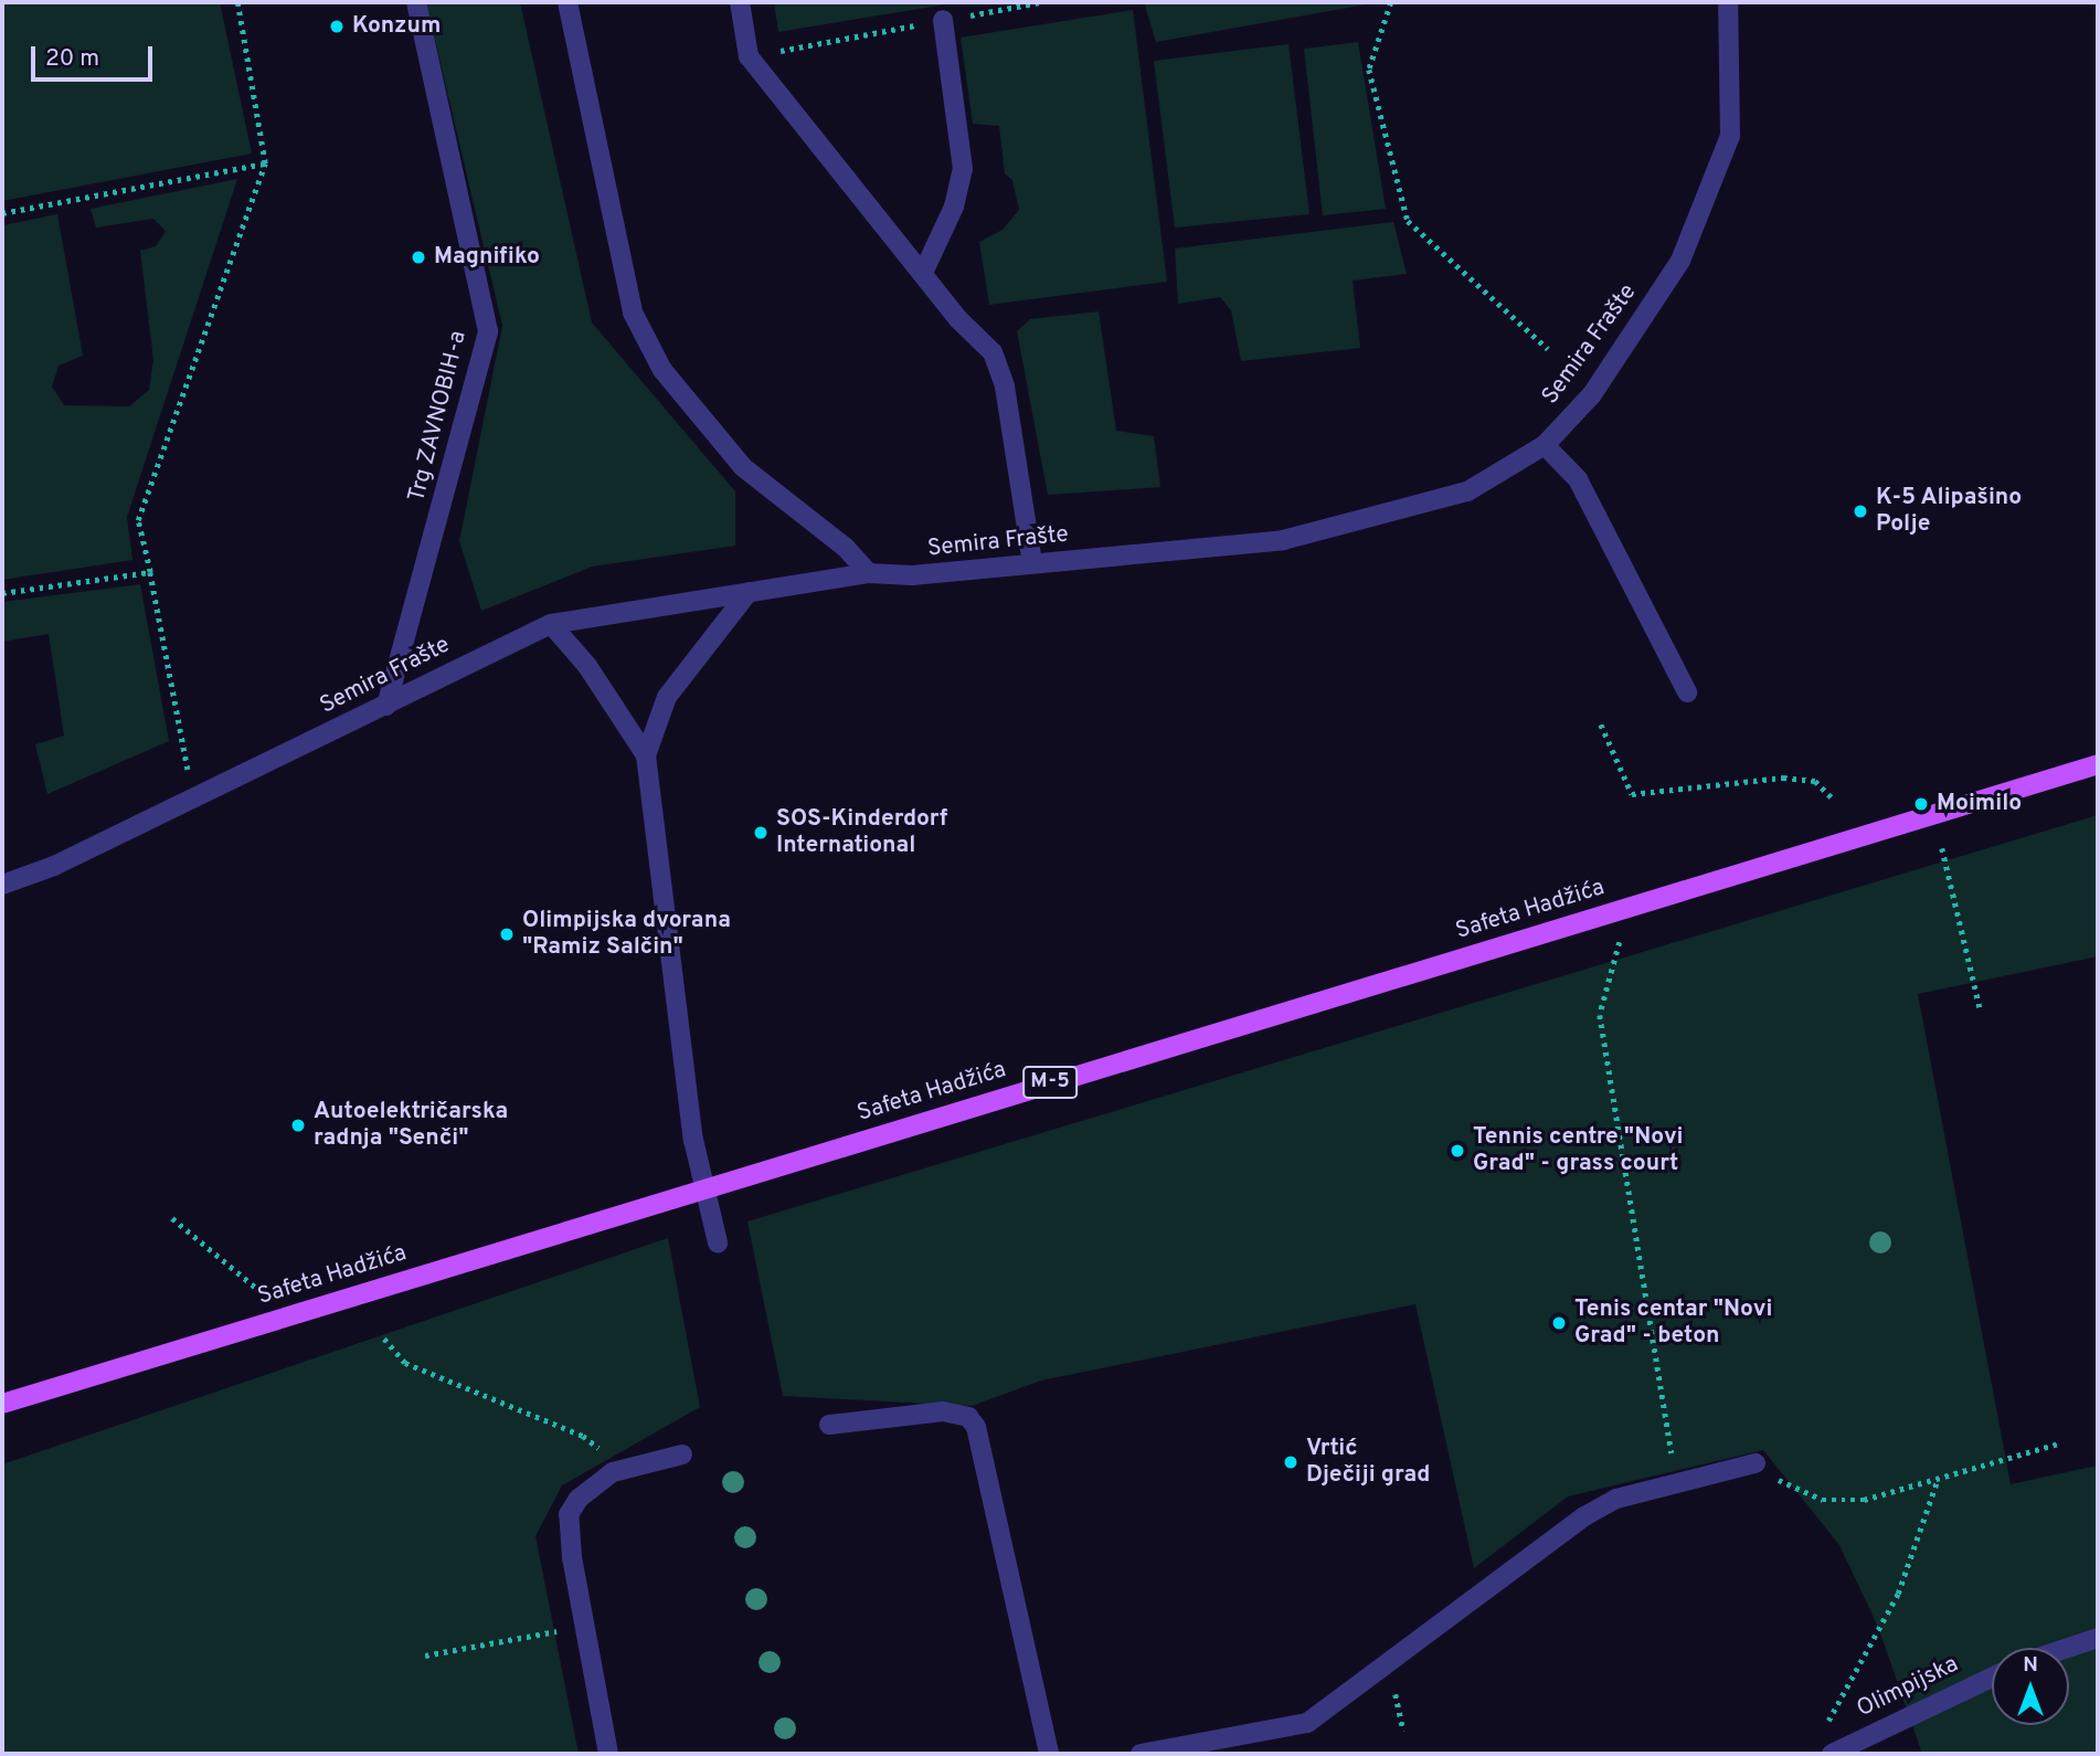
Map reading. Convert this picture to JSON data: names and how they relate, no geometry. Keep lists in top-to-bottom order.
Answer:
{
  "streets": {
    "main road": ["Safeta Hadžića", "M-5"],
    "street": ["Semira Frašte", "Trg ZAVNOBIH-a", "Olimpijska"]
  },
  "crossings": [
    ["Semira Frašte", "Trg ZAVNOBIH-a"]
  ],
  "places": [
    "Konzum",
    "Magnifiko",
    "K-5 Alipašino Polje",
    "Moimilo",
    "SOS-Kinderdorf International",
    "Olimpijska dvorana \"Ramiz Salčin\"",
    "Autoelektričarska radnja \"Senči\"",
    "Tennis centre \"Novi Grad\" - grass court",
    "Tenis centar \"Novi Grad\" - beton",
    "Vrtić Dječiji grad"
  ],
  "scale_bar": "20 m",
  "north": "top"
}
